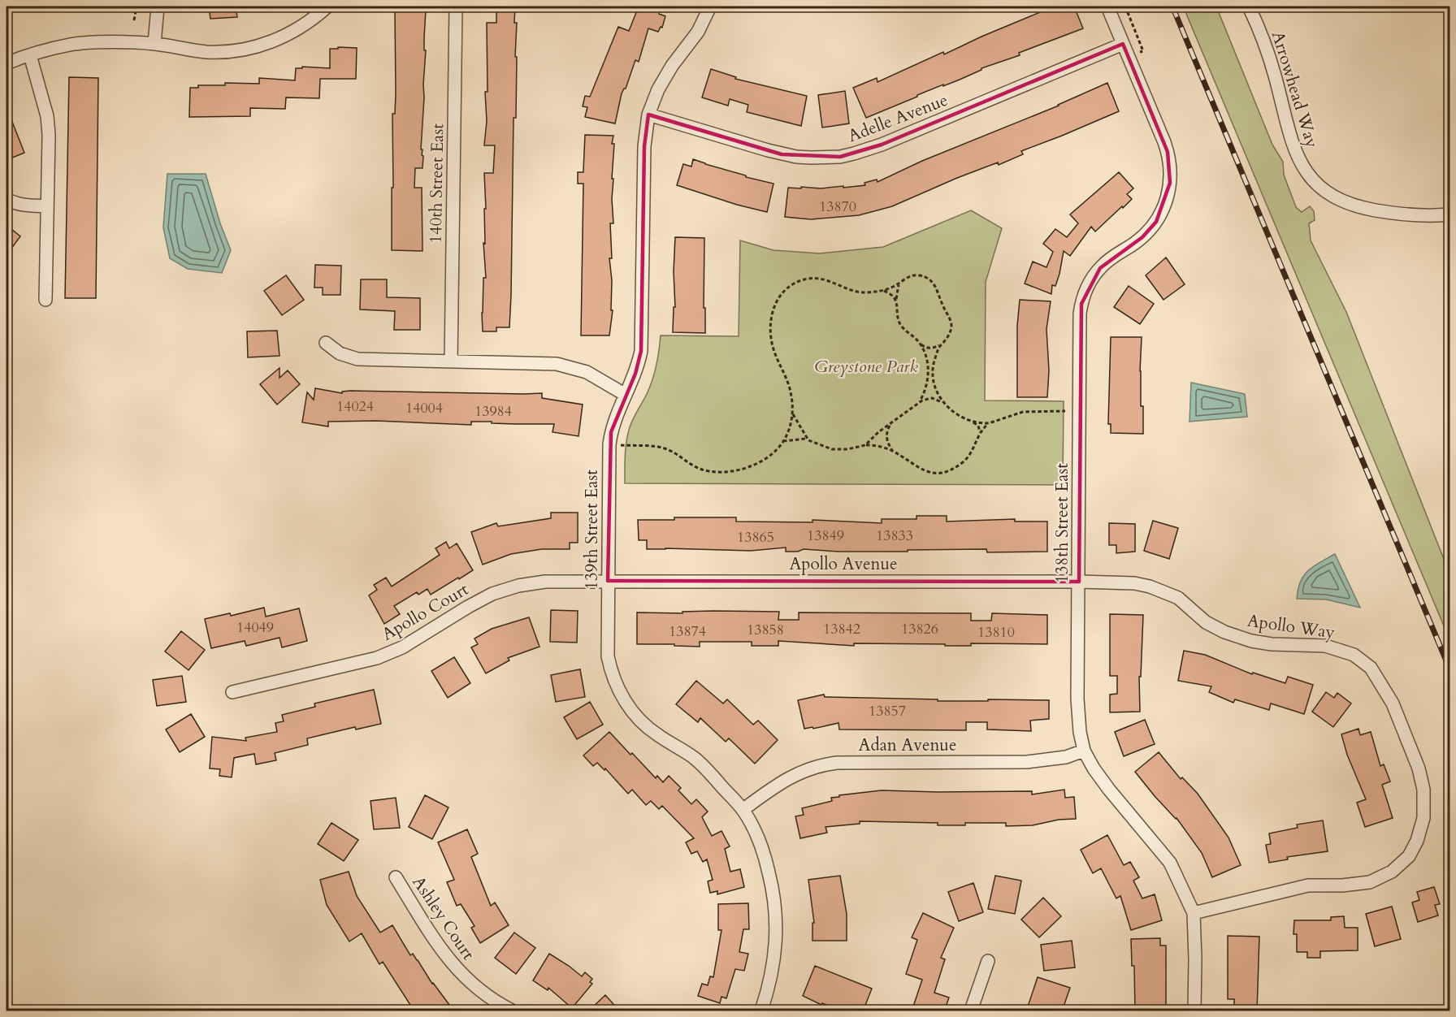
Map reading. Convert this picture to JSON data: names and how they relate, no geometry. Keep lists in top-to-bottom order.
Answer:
{
  "streets": {
    "street": [
      "Arrowhead Way",
      "Adelle Avenue",
      "140th Street East",
      "138th Street East",
      "139th Street East",
      "Apollo Avenue",
      "Apollo Court",
      "Apollo Way",
      "Adan Avenue",
      "Ashley Court"
    ]
  },
  "crossings": [
    ["Adelle Avenue", "138th Street East"],
    ["Adelle Avenue", "139th Street East"],
    ["138th Street East", "Apollo Avenue"],
    ["138th Street East", "Apollo Way"],
    ["138th Street East", "Adan Avenue"],
    ["139th Street East", "Apollo Avenue"],
    ["139th Street East", "Apollo Court"],
    ["139th Street East", "Adan Avenue"],
    ["Apollo Avenue", "Apollo Court"],
    ["Apollo Avenue", "Apollo Way"]
  ],
  "parks": ["Greystone Park"],
  "house_numbers": [
    "13870",
    "14024",
    "14004",
    "13984",
    "13849",
    "13833",
    "13865",
    "14049",
    "13842",
    "13826",
    "13858",
    "13874",
    "13810",
    "13857"
  ]
}
